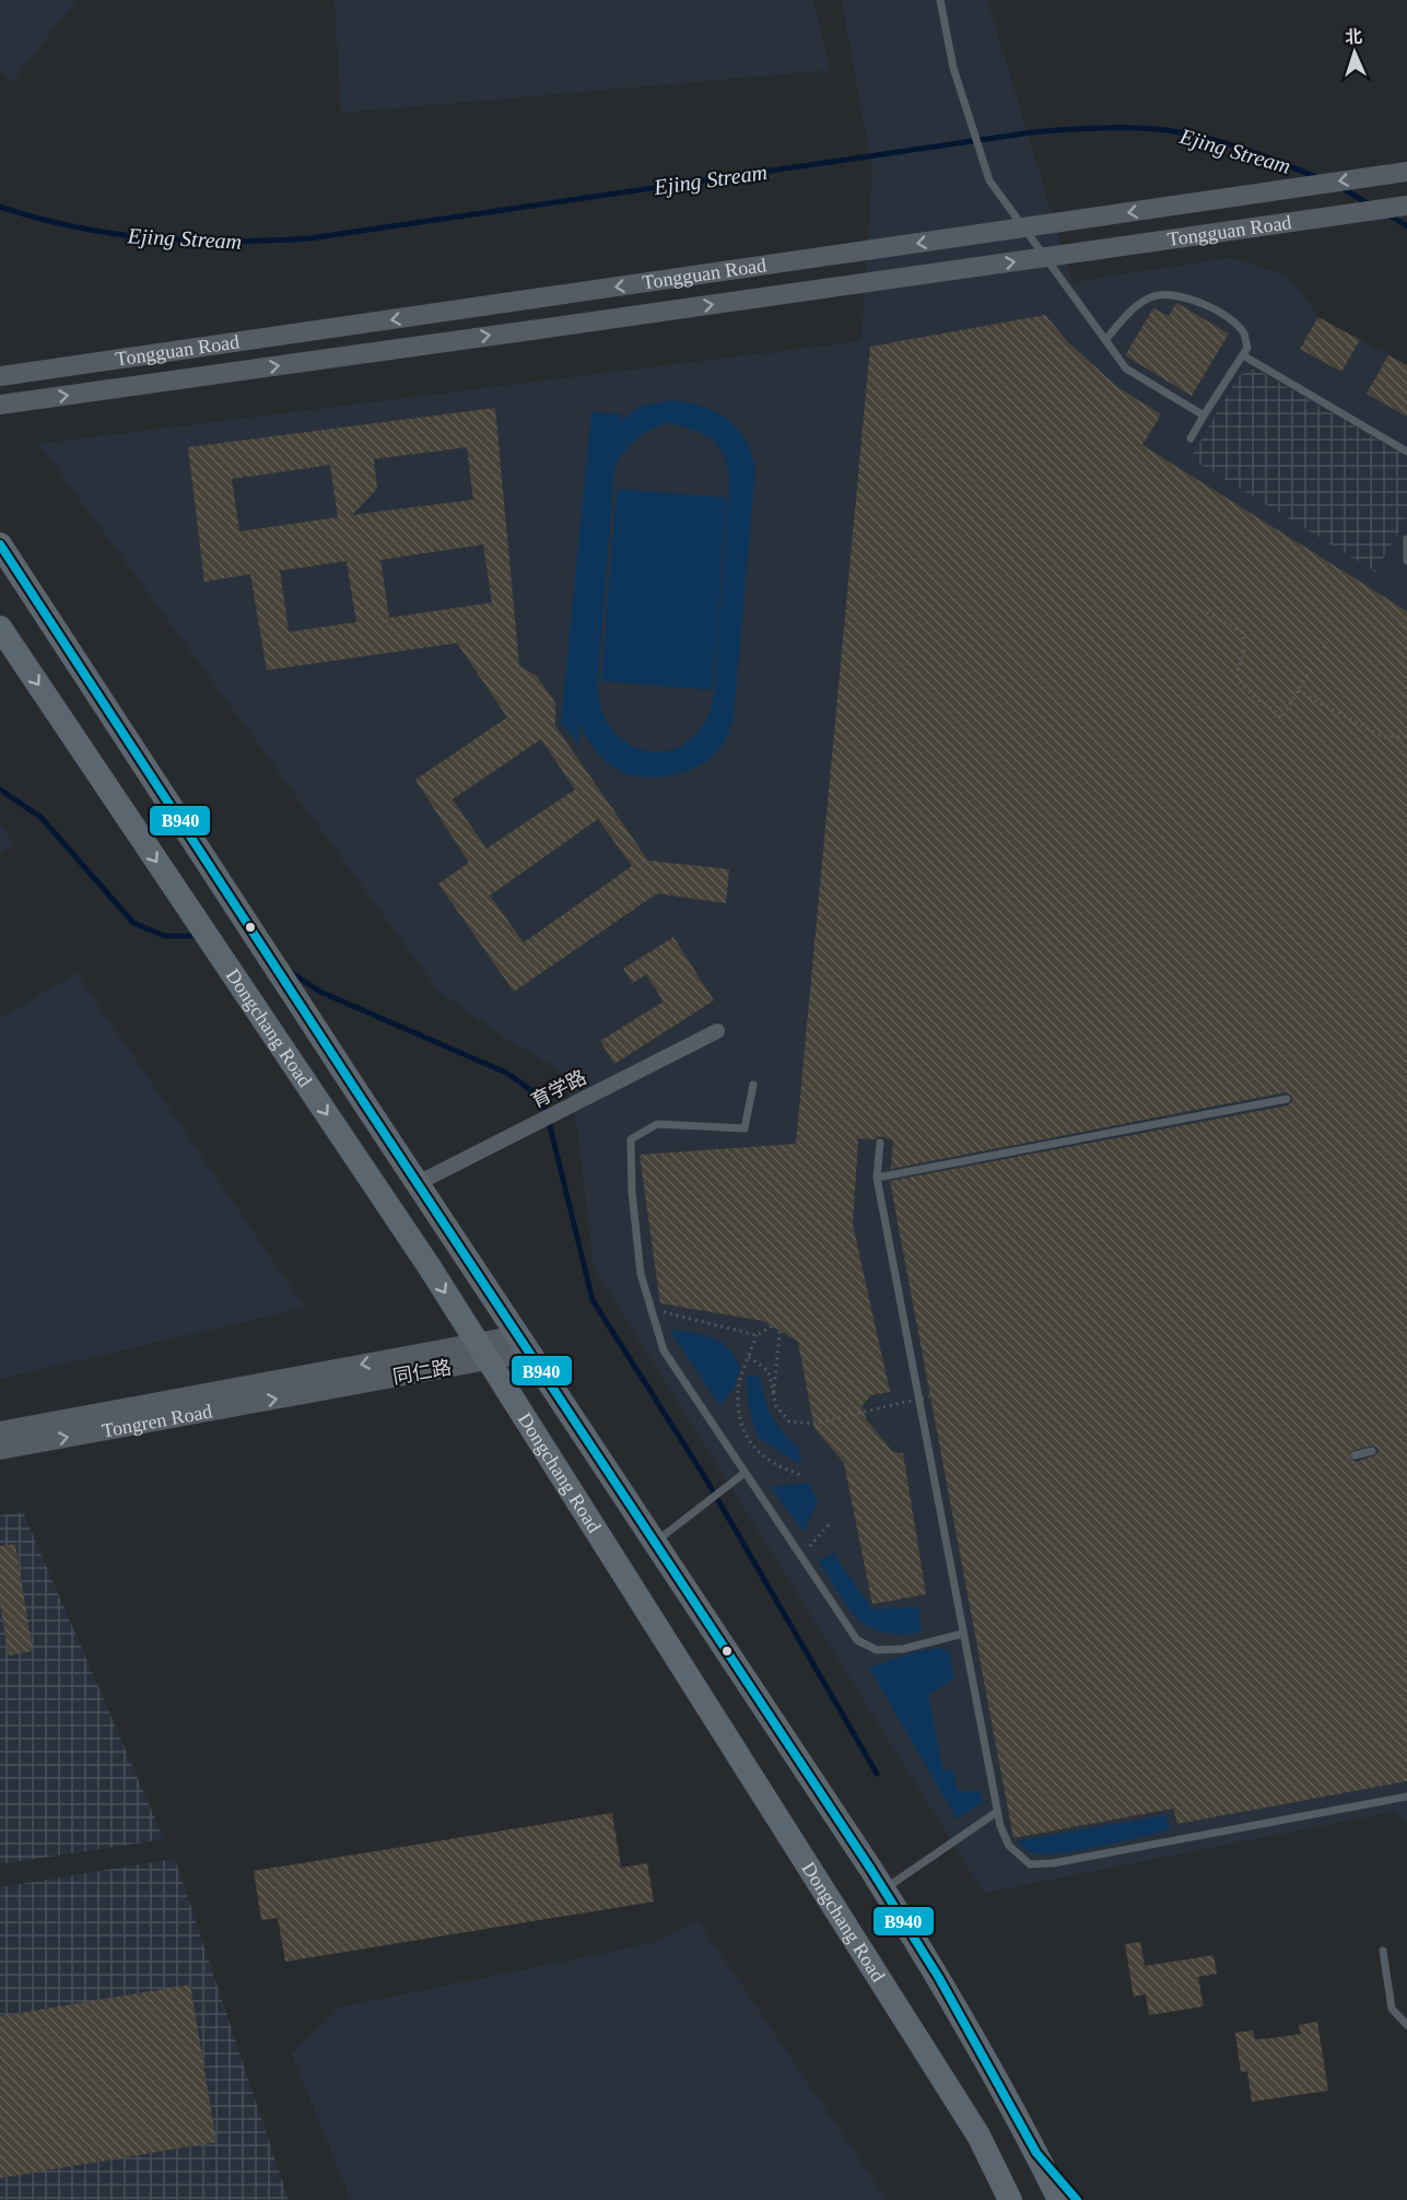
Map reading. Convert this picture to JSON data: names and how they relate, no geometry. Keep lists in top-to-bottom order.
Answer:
{
  "streets": {
    "main road": ["Dongchang Road"],
    "street": [
      "Tongguan Road",
      "育学路",
      "同仁路",
      "Tongren Road"
    ]
  },
  "crossings": [
    ["Dongchang Road", "育学路"],
    ["Dongchang Road", "同仁路"],
    ["同仁路", "Tongren Road"]
  ],
  "water": ["Ejing Stream"],
  "lines": ["transit line B940"],
  "north": "top"
}
